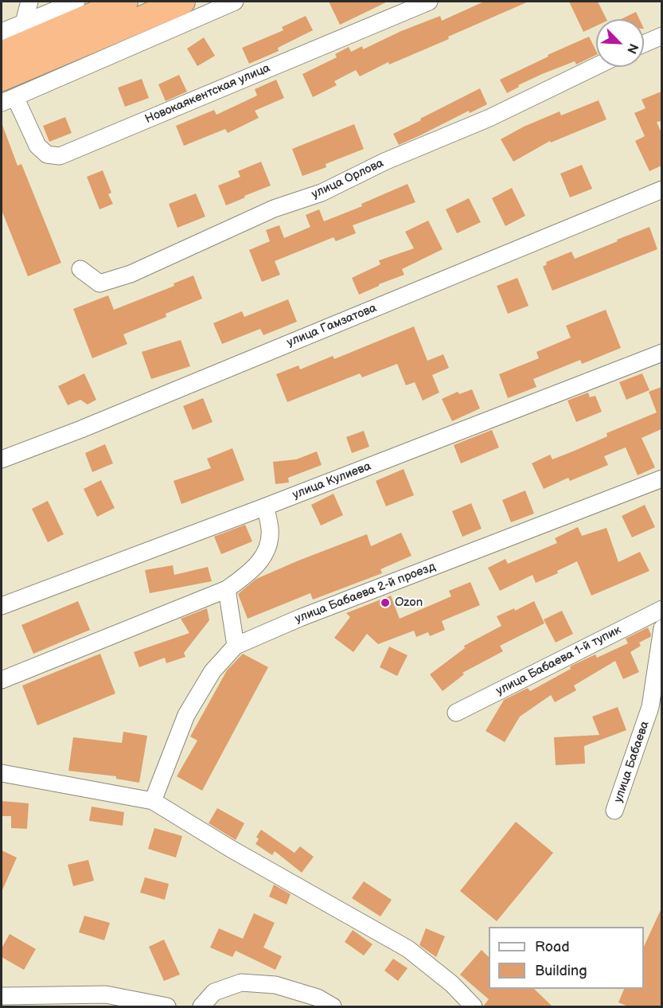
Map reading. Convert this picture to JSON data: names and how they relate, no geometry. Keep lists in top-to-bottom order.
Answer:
{
  "streets": {
    "street": [
      "Новокаякентская улица",
      "улица Орлова",
      "улица Гамзатова",
      "улица Кулиева",
      "улица Бабаева 2-й проезд",
      "улица Бабаева 1-й тупик",
      "улица Бабаева"
    ]
  },
  "places": ["Ozon"],
  "legend": ["Road", "Building"],
  "north": "bottom right"
}
